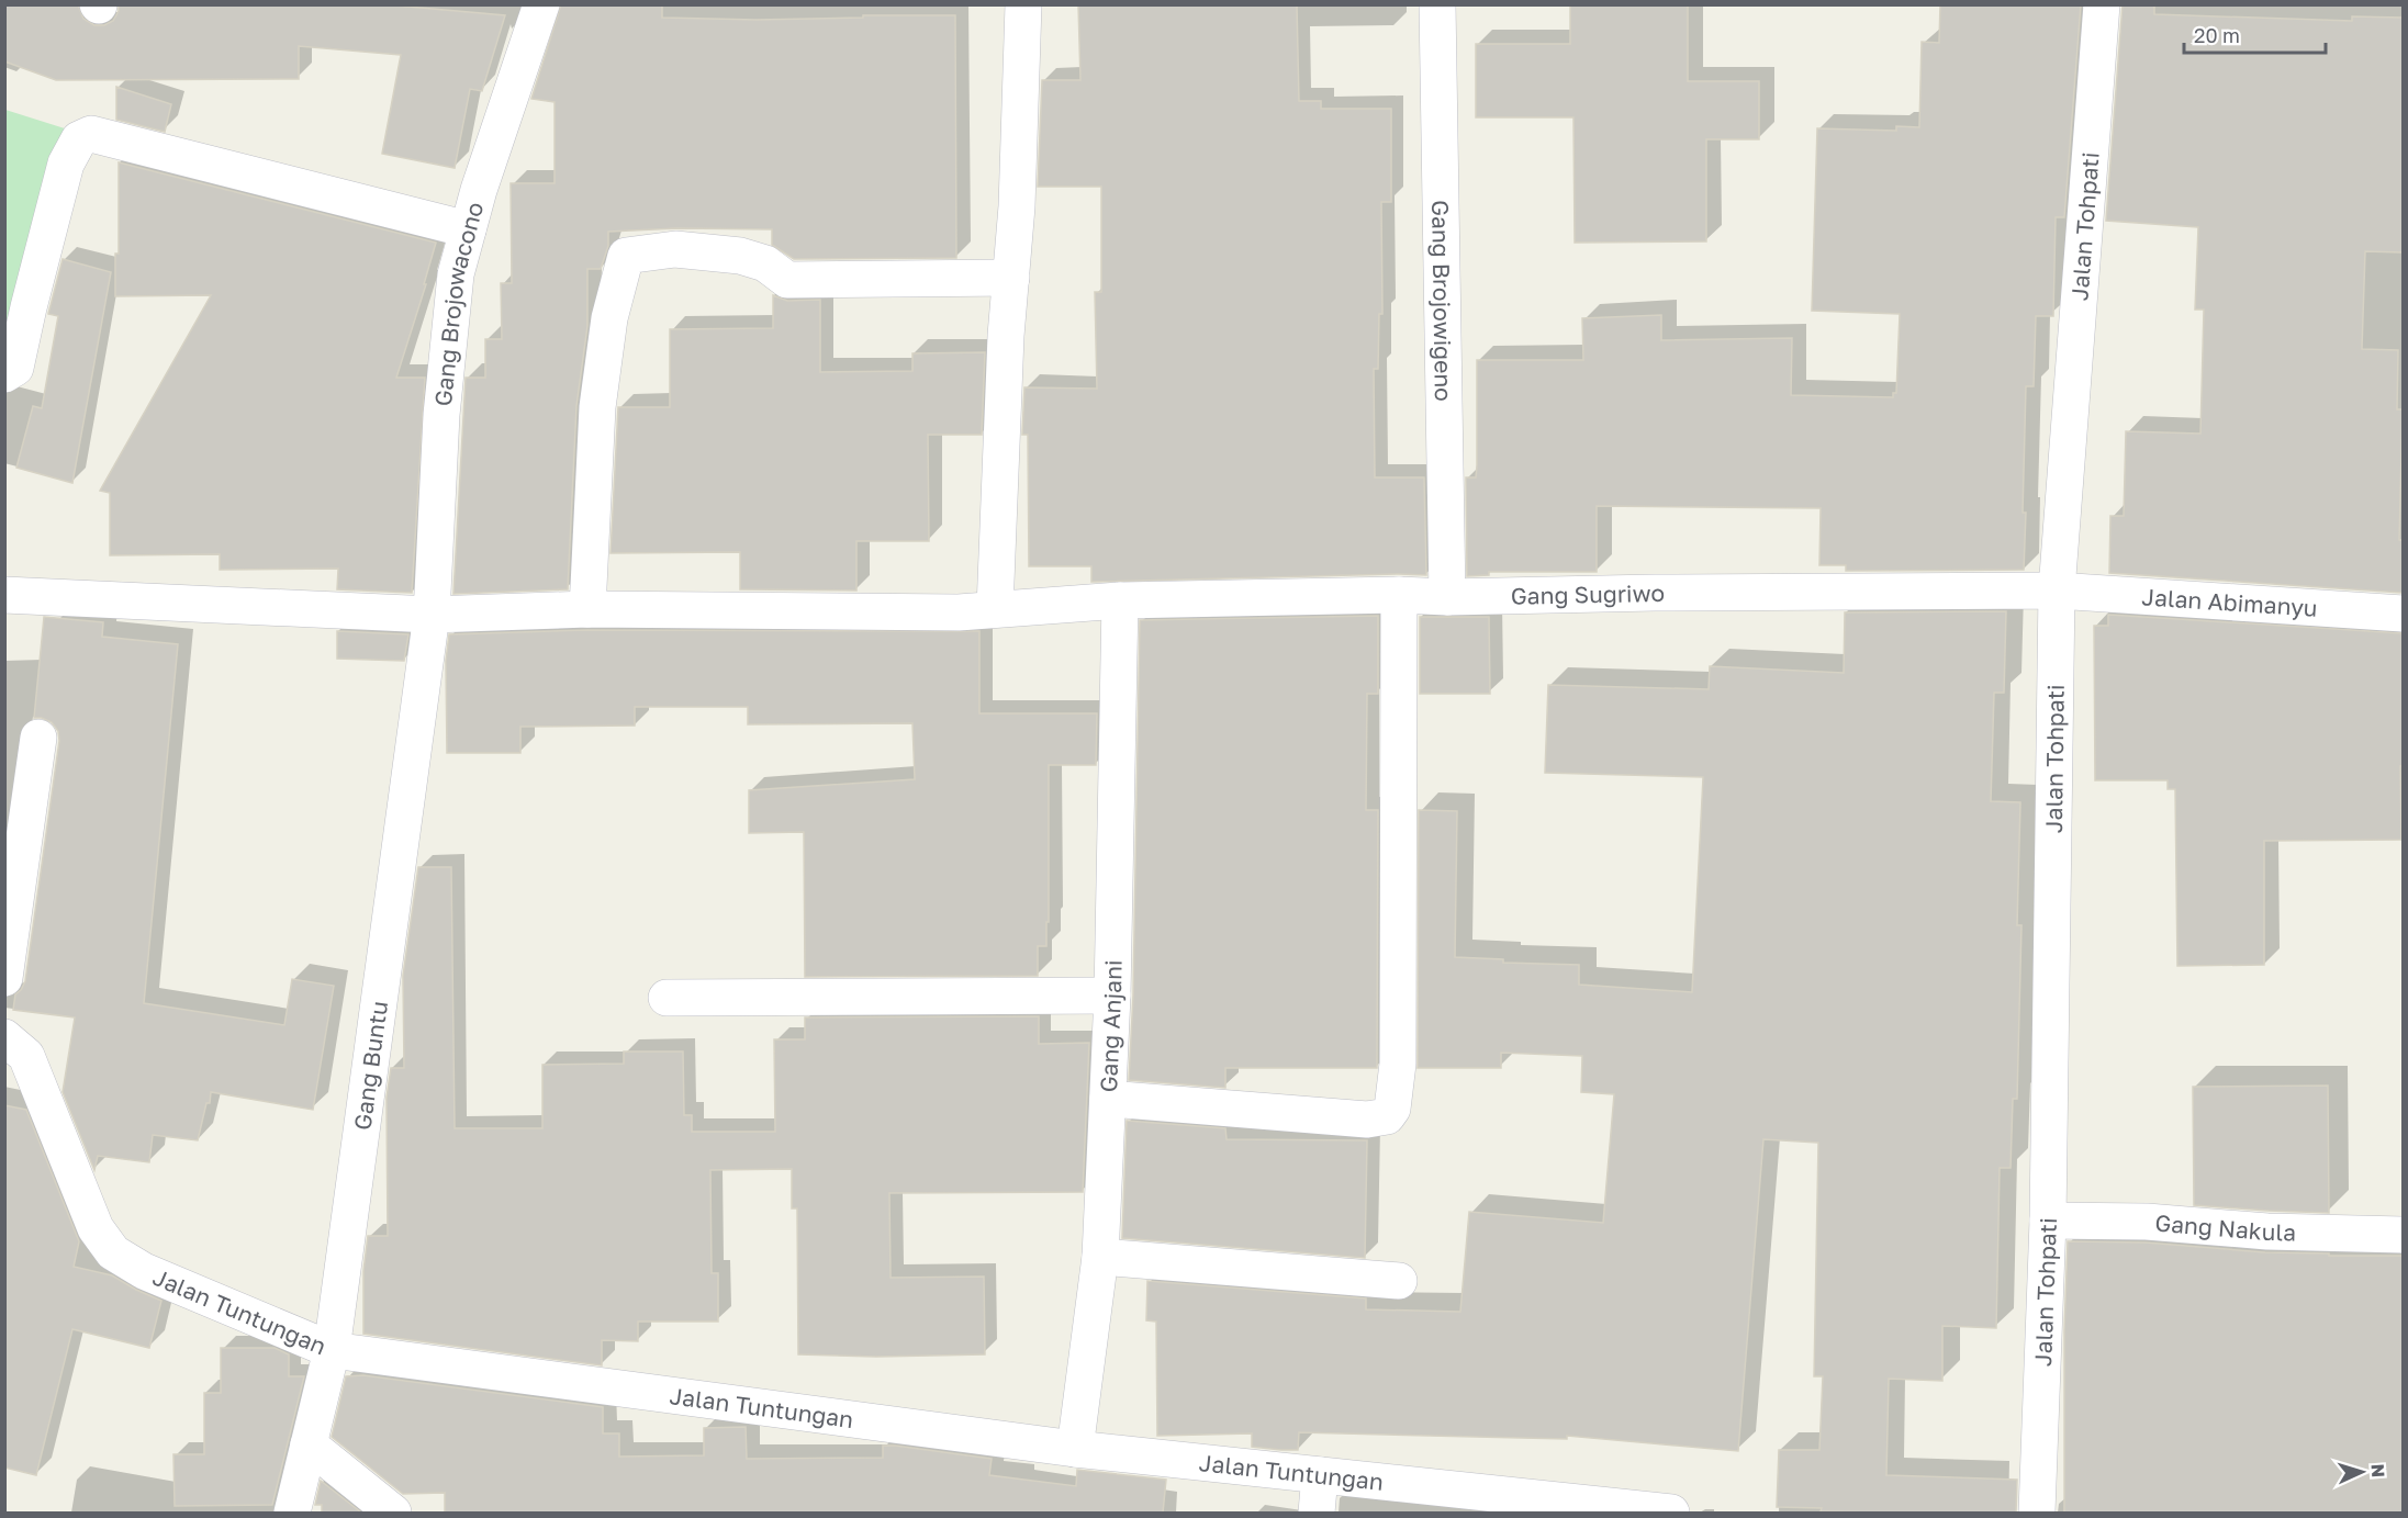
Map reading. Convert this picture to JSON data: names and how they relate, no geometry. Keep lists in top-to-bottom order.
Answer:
{
  "streets": {
    "street": [
      "Jalan Tohpati",
      "Gang Brojowigeno",
      "Gang Brojowacono",
      "Gang Sugriwo",
      "Jalan Abimanyu",
      "Gang Anjani",
      "Gang Buntu",
      "Gang Nakula",
      "Jalan Tuntungan"
    ]
  },
  "crossings": [
    ["Jalan Tohpati", "Gang Sugriwo"],
    ["Jalan Tohpati", "Jalan Abimanyu"],
    ["Jalan Tohpati", "Gang Nakula"],
    ["Gang Brojowigeno", "Gang Sugriwo"],
    ["Gang Brojowacono", "Gang Sugriwo"],
    ["Gang Brojowacono", "Gang Buntu"],
    ["Gang Sugriwo", "Jalan Abimanyu"],
    ["Gang Sugriwo", "Gang Anjani"],
    ["Gang Sugriwo", "Gang Buntu"],
    ["Gang Anjani", "Jalan Tuntungan"],
    ["Gang Buntu", "Jalan Tuntungan"]
  ],
  "scale_bar": "20 m",
  "north": "right"
}
